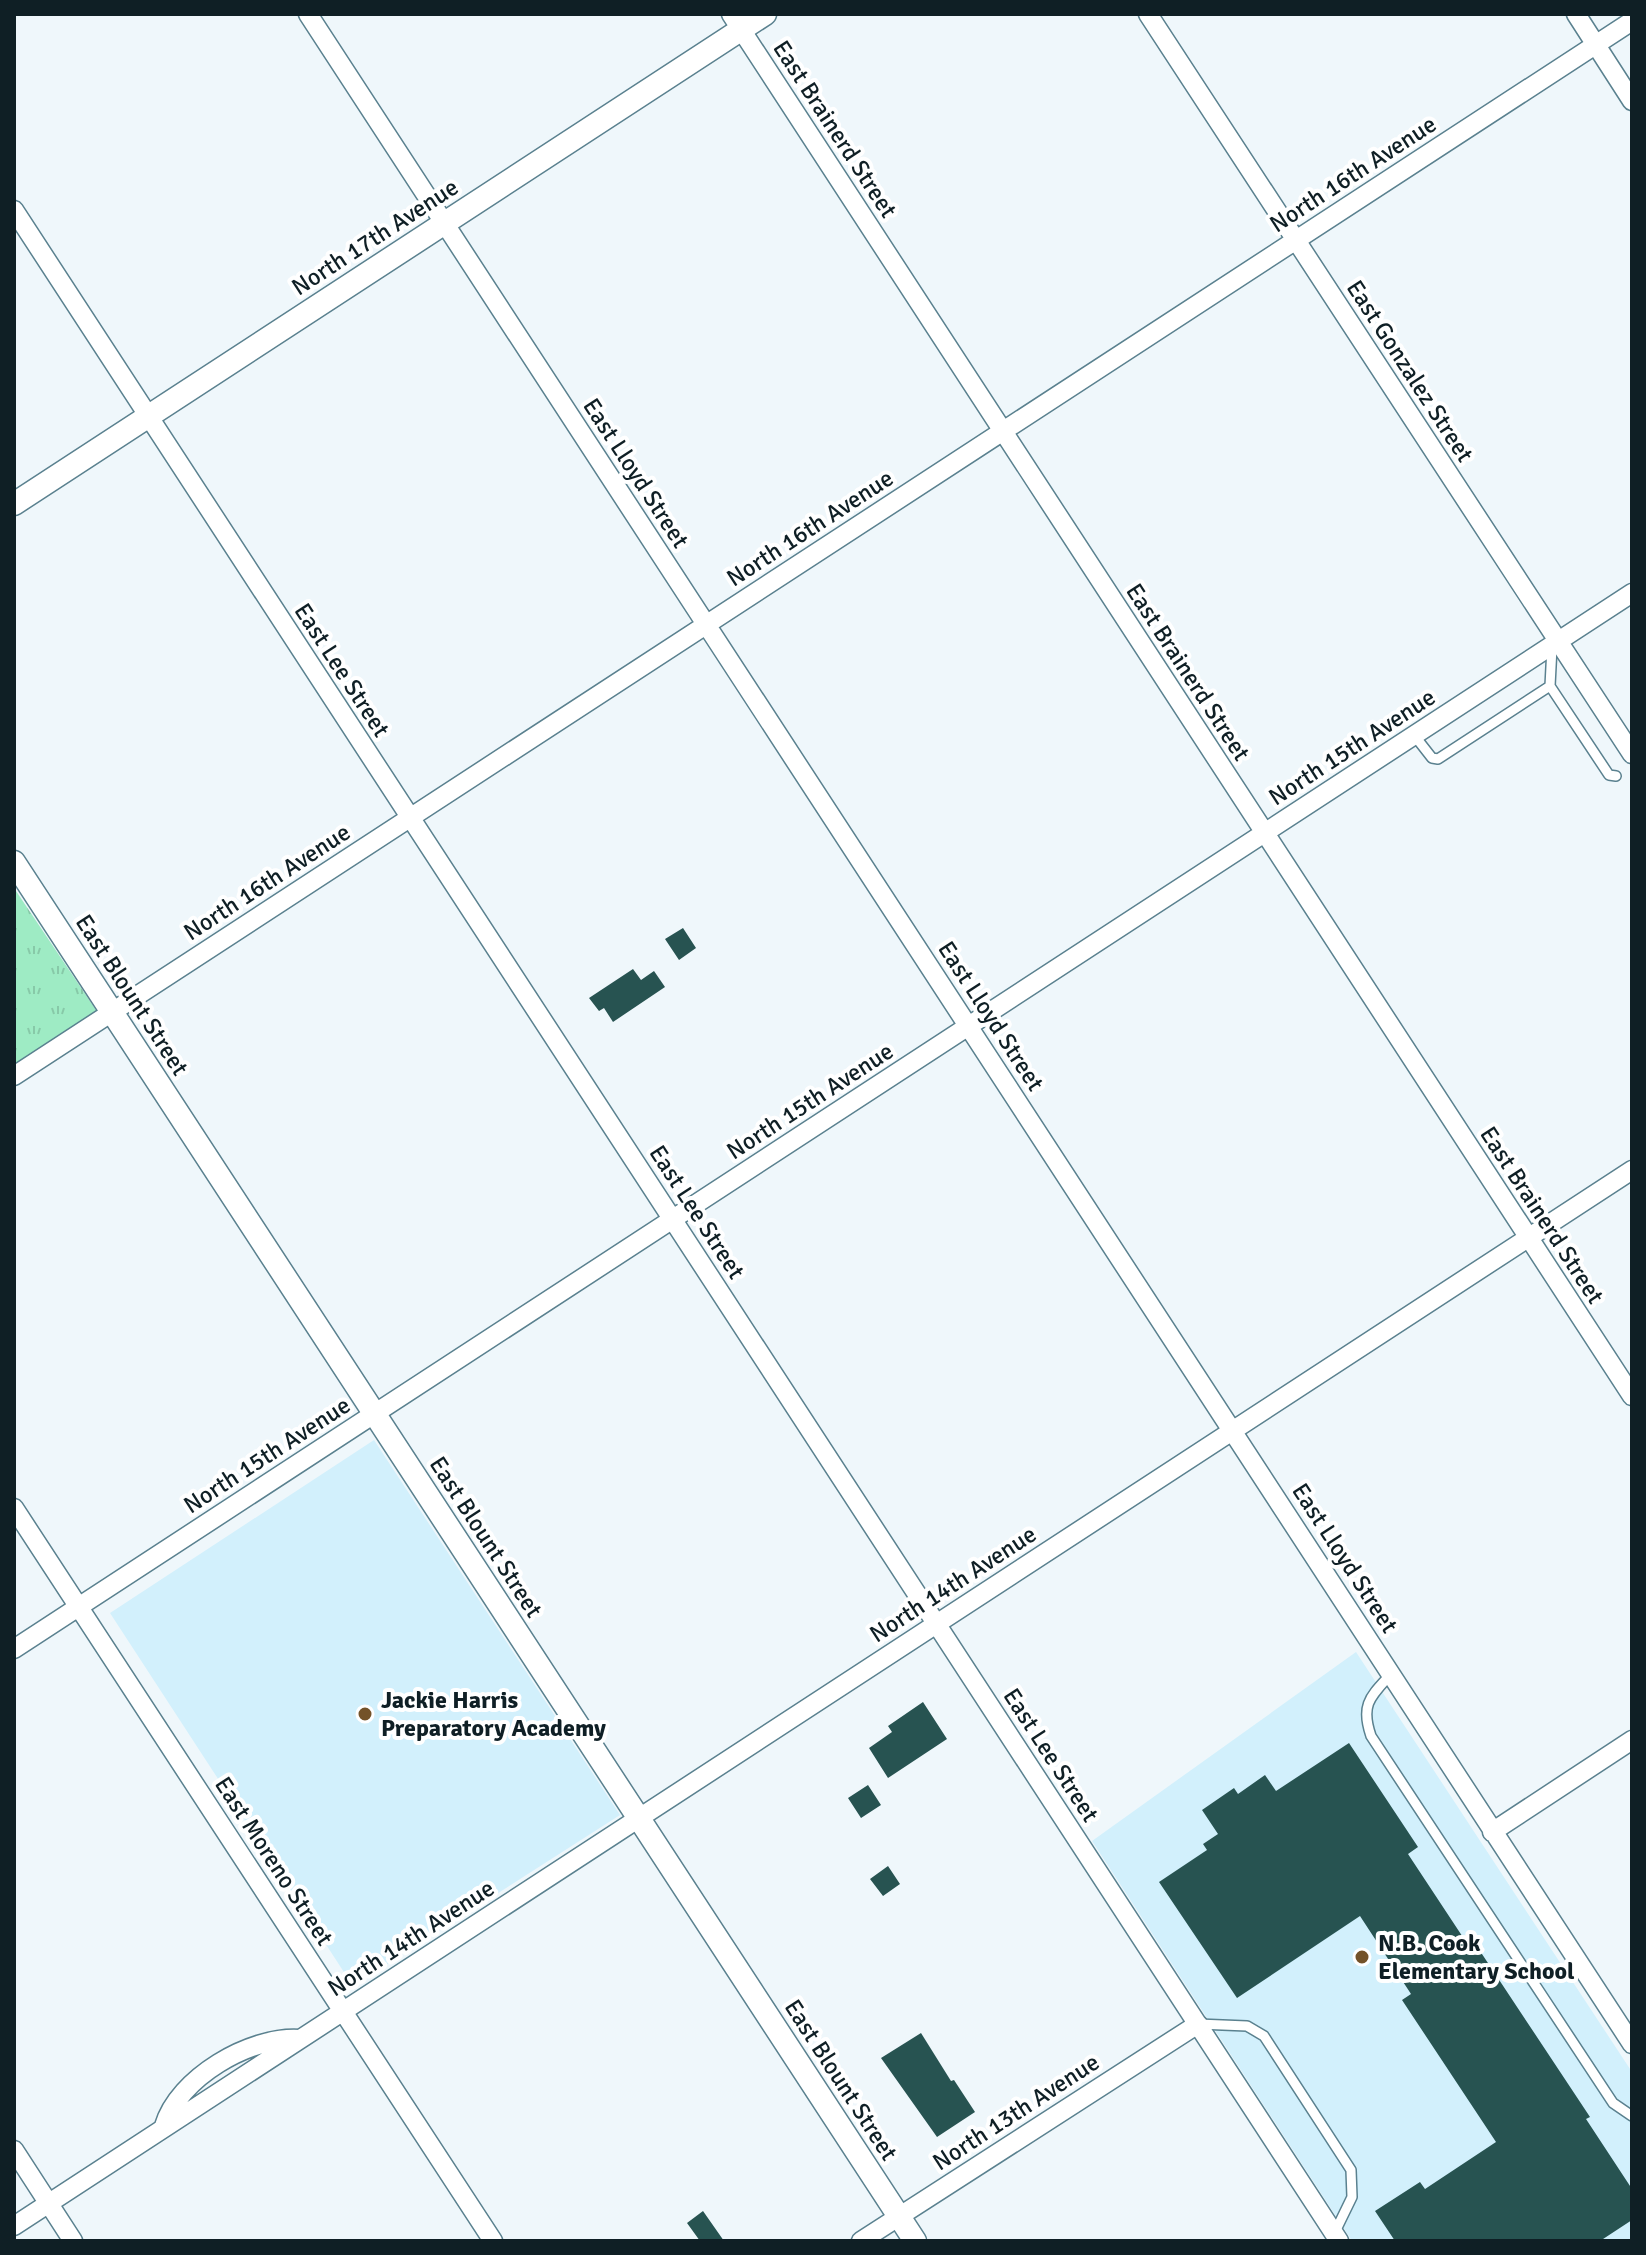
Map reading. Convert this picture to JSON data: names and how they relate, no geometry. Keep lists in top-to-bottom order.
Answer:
{
  "streets": {
    "street": [
      "East Brainerd Street",
      "North 16th Avenue",
      "North 17th Avenue",
      "East Gonzalez Street",
      "East Lloyd Street",
      "East Lee Street",
      "North 15th Avenue",
      "East Blount Street",
      "North 14th Avenue",
      "East Moreno Street",
      "North 13th Avenue"
    ]
  },
  "crossings": [
    ["East Brainerd Street", "North 16th Avenue"],
    ["East Brainerd Street", "North 17th Avenue"],
    ["East Brainerd Street", "North 15th Avenue"],
    ["East Brainerd Street", "North 14th Avenue"],
    ["North 16th Avenue", "East Gonzalez Street"],
    ["North 16th Avenue", "East Lloyd Street"],
    ["North 16th Avenue", "East Lee Street"],
    ["North 16th Avenue", "East Blount Street"],
    ["North 17th Avenue", "East Lloyd Street"],
    ["North 17th Avenue", "East Lee Street"],
    ["East Gonzalez Street", "North 15th Avenue"],
    ["East Lloyd Street", "North 15th Avenue"],
    ["East Lloyd Street", "North 14th Avenue"],
    ["East Lee Street", "North 15th Avenue"],
    ["East Lee Street", "North 14th Avenue"],
    ["East Lee Street", "North 13th Avenue"],
    ["North 15th Avenue", "East Blount Street"],
    ["North 15th Avenue", "East Moreno Street"],
    ["East Blount Street", "North 14th Avenue"],
    ["East Blount Street", "North 13th Avenue"],
    ["North 14th Avenue", "East Moreno Street"]
  ],
  "places": ["Jackie Harris Preparatory Academy", "N.B. Cook Elementary School"]
}
